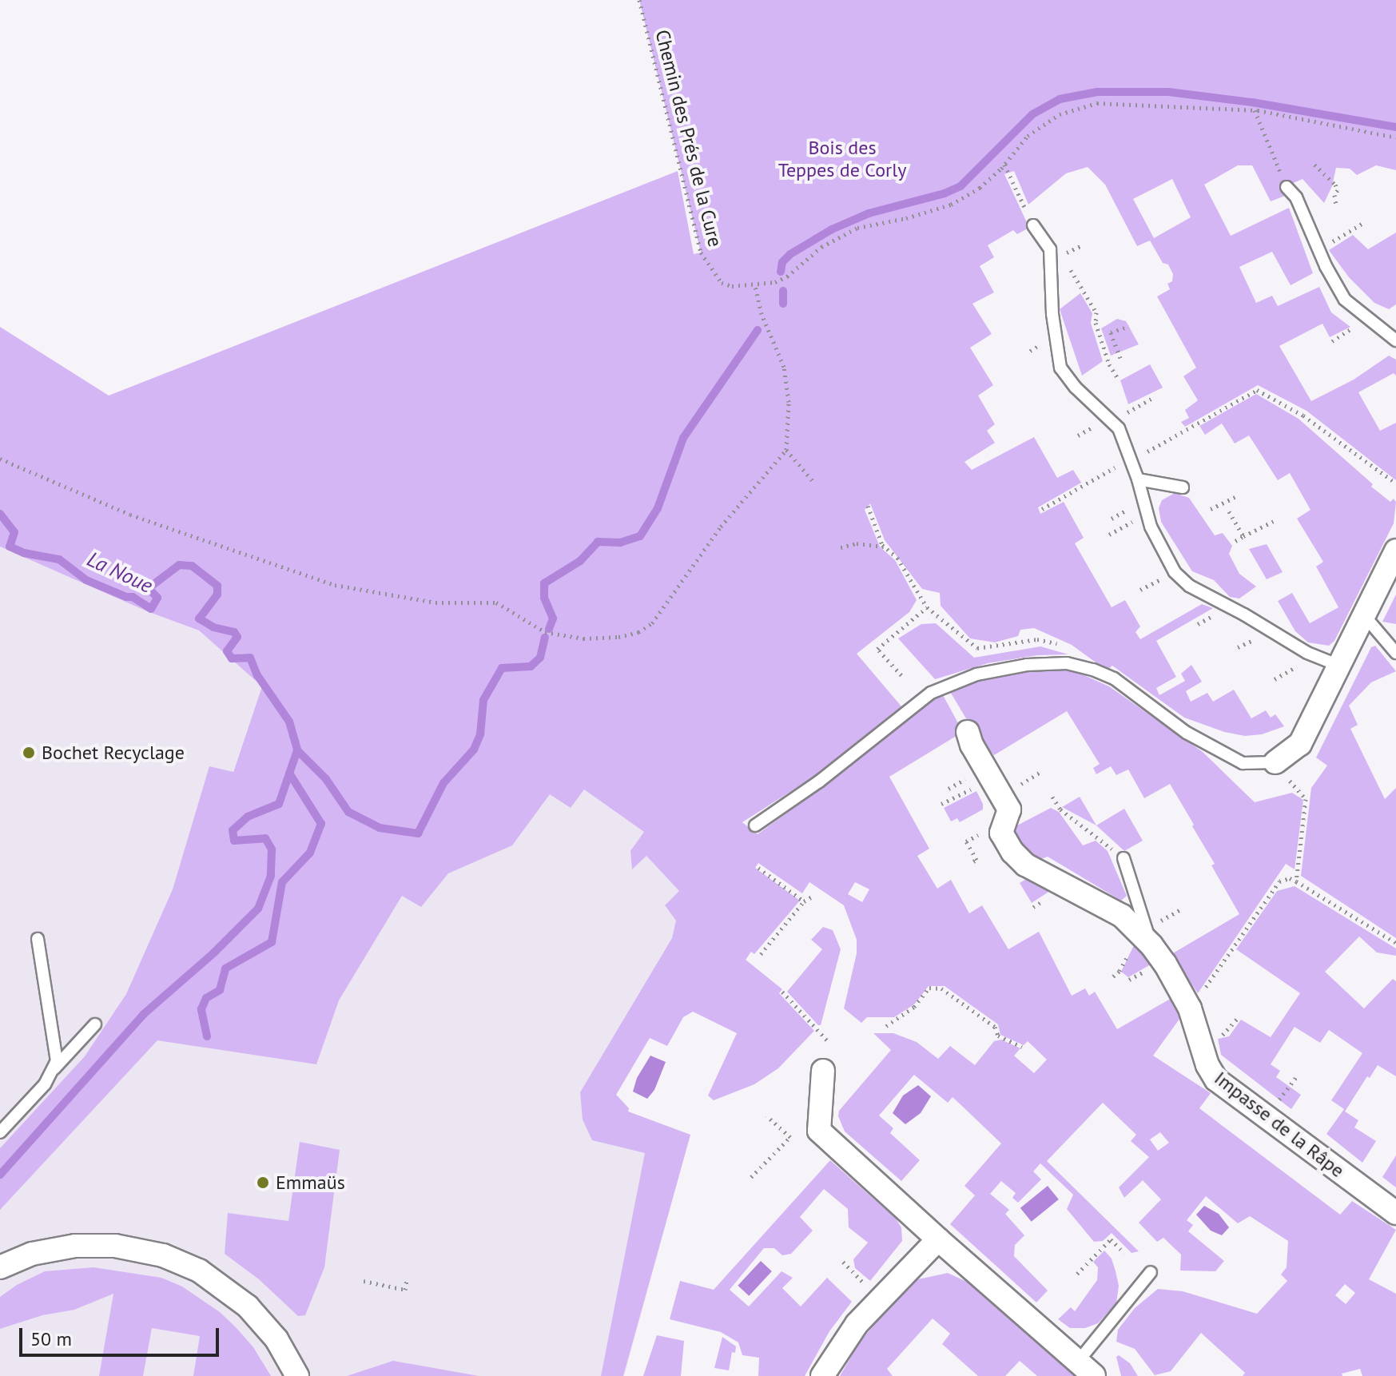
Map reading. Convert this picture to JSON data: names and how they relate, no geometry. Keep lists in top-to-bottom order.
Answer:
{
  "streets": {
    "street": ["Impasse de la Râpe"],
    "path": ["Chemin des Prés de la Cure"]
  },
  "water": ["La Noue"],
  "parks": ["Bois des Teppes de Corly"],
  "places": ["Bochet Recyclage", "Emmaüs"],
  "scale_bar": "50 m"
}
